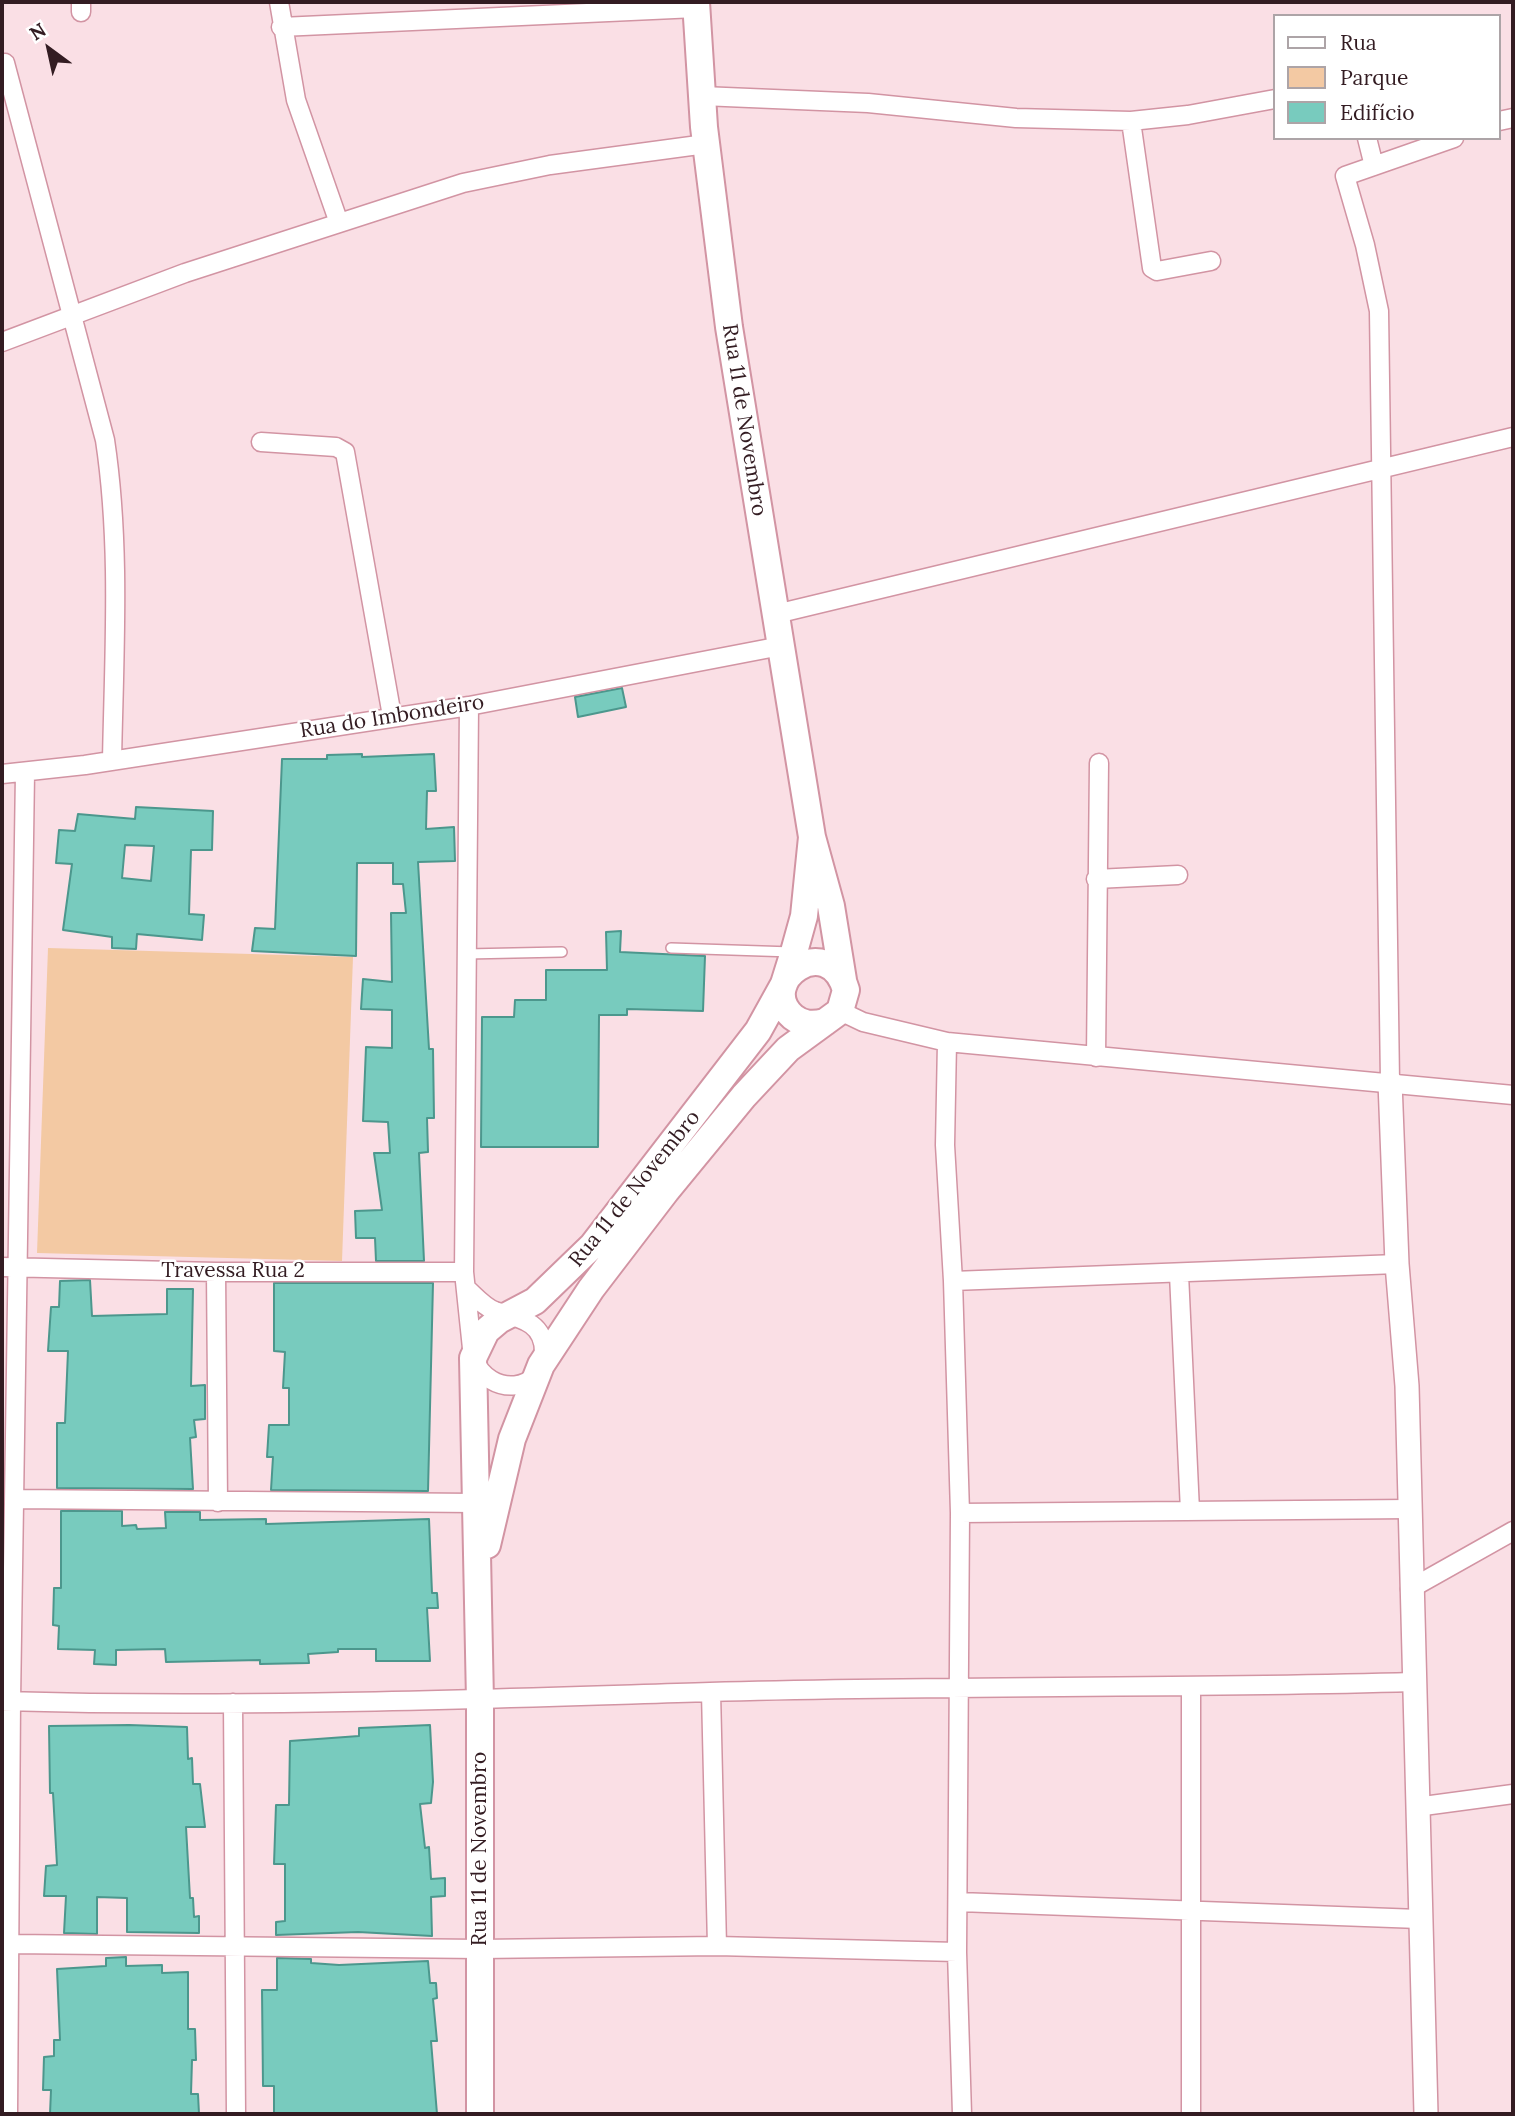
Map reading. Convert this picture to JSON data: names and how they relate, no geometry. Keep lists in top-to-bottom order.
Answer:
{
  "streets": {
    "main road": ["Rua 11 de Novembro"],
    "street": ["Rua do Imbondeiro", "Travessa Rua 2"]
  },
  "crossings": [
    ["Rua 11 de Novembro", "Rua do Imbondeiro"]
  ],
  "legend": ["Rua", "Parque", "Edifício"],
  "north": "top left"
}
